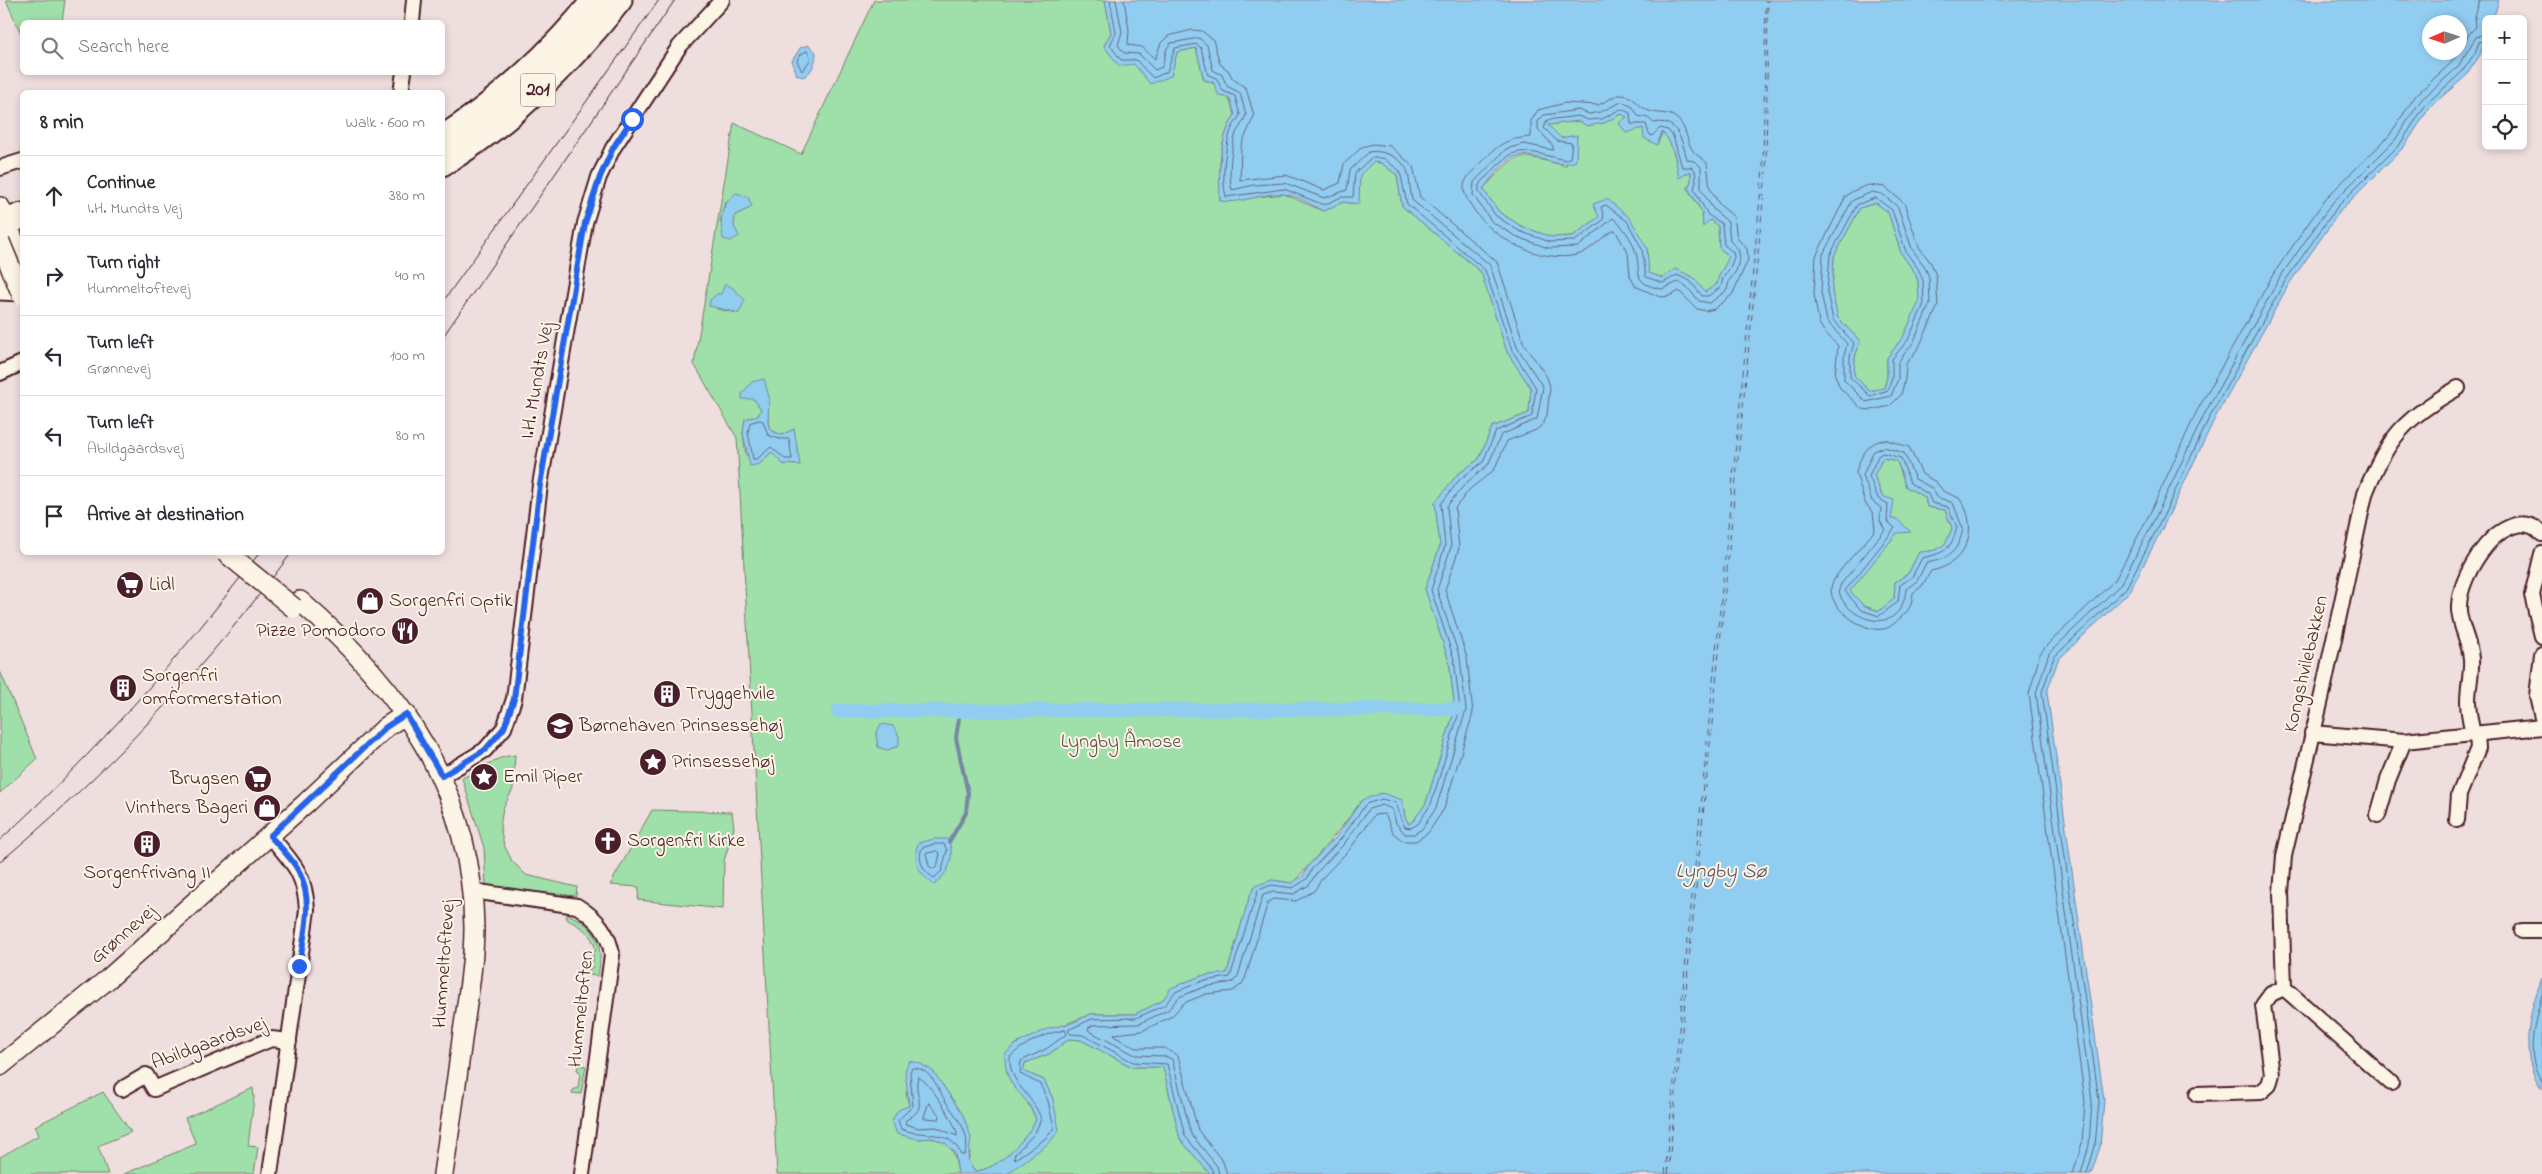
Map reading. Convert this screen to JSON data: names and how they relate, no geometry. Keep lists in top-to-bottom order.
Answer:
{
  "streets": {
    "highway": ["201"],
    "street": [
      "I.H. Mundts Vej",
      "Kongshvilebakken",
      "Grønnevej",
      "Hummeltoftevej",
      "Hummeltoften",
      "Abildgaardsvej"
    ]
  },
  "crossings": [
    ["I.H. Mundts Vej", "Hummeltoftevej"],
    ["Grønnevej", "Hummeltoftevej"],
    ["Grønnevej", "Abildgaardsvej"],
    ["Hummeltoftevej", "Hummeltoften"]
  ],
  "water": ["Lyngby Sø"],
  "parks": ["Lyngby Åmose"],
  "places": {
    "supermarket": ["Lidl", "Brugsen"],
    "shop": ["Sorgenfri Optik", "Vinthers Bageri"],
    "restaurant": ["Pizze Pomodoro"],
    "building": ["Sorgenfri omformerstation", "Tryggehvile", "Sorgenfrivang II"],
    "school or university": ["Børnehaven Prinsessehøj"],
    "place": ["Prinsessehøj", "Emil Piper"],
    "church": ["Sorgenfri Kirke"]
  },
  "north": "left",
  "page": {
    "map_buttons": ["+", "−"],
    "search": "Search here",
    "heading": ["8 min", "Walk · 600 m"],
    "list": [
      ["Continue", "I.H. Mundts Vej", "380 m"],
      ["Turn right", "Hummeltoftevej", "40 m"],
      ["Turn left", "Grønnevej", "100 m"],
      ["Turn left", "Abildgaardsvej", "80 m"],
      "Arrive at destination"
    ]
  }
}
